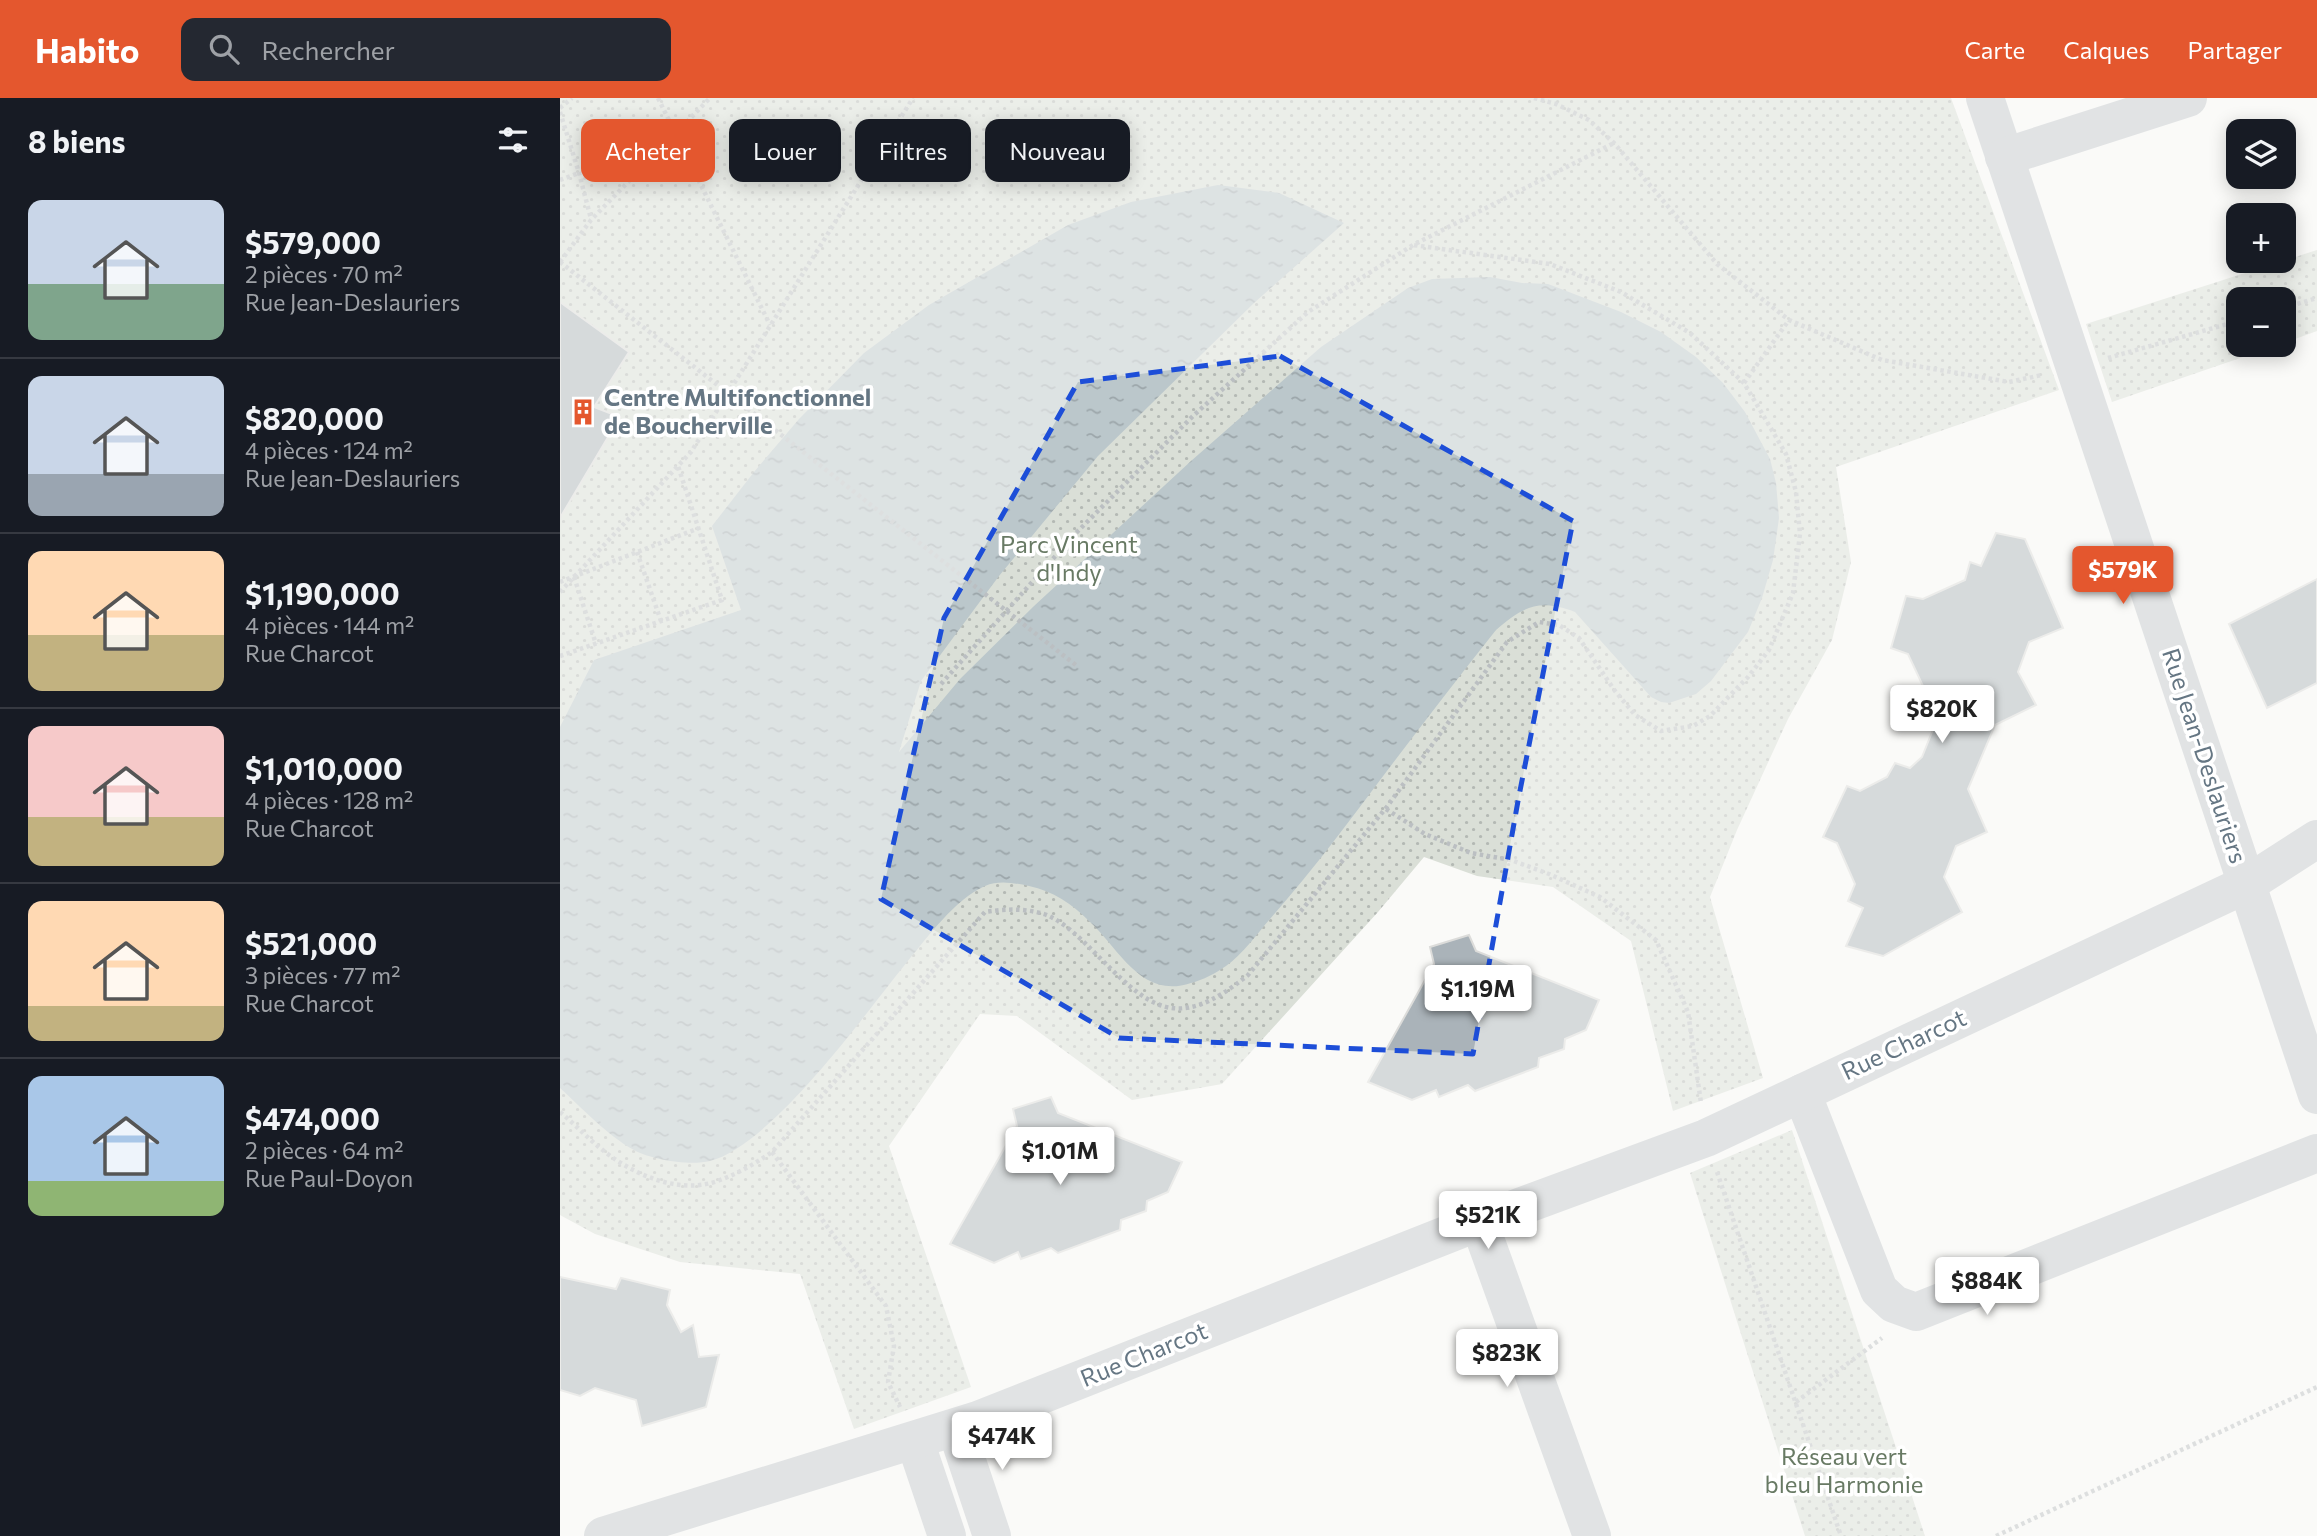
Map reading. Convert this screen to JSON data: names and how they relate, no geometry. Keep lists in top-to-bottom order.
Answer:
{
  "streets": {
    "street": ["Rue Jean-Deslauriers", "Rue Charcot"]
  },
  "crossings": [
    ["Rue Jean-Deslauriers", "Rue Charcot"]
  ],
  "parks": ["Parc Vincent d'Indy", "Réseau vert bleu Harmonie"],
  "places": {
    "building": ["Centre Multifonctionnel de Boucherville"]
  },
  "page": {
    "header": "Habito",
    "search": "Rechercher",
    "nav": ["Carte", "Calques", "Partager"],
    "heading": "8 biens",
    "map_buttons": ["+", "−"],
    "chip": [
      "Acheter",
      "Louer",
      "Filtres",
      "Nouveau"
    ],
    "list": [
      {
        "name": "$579,000",
        "note": "2 pièces · 70 m² · Rue Jean-Deslauriers"
      },
      {
        "name": "$820,000",
        "note": "4 pièces · 124 m² · Rue Jean-Deslauriers"
      },
      {
        "name": "$1,190,000",
        "note": "4 pièces · 144 m² · Rue Charcot"
      },
      {
        "name": "$1,010,000",
        "note": "4 pièces · 128 m² · Rue Charcot"
      },
      {
        "name": "$521,000",
        "note": "3 pièces · 77 m² · Rue Charcot"
      },
      {
        "name": "$474,000",
        "note": "2 pièces · 64 m² · Rue Paul-Doyon"
      }
    ],
    "price": [
      "$579K",
      "$820K",
      "$1.19M",
      "$1.01M",
      "$521K",
      "$884K",
      "$823K",
      "$474K"
    ]
  }
}
